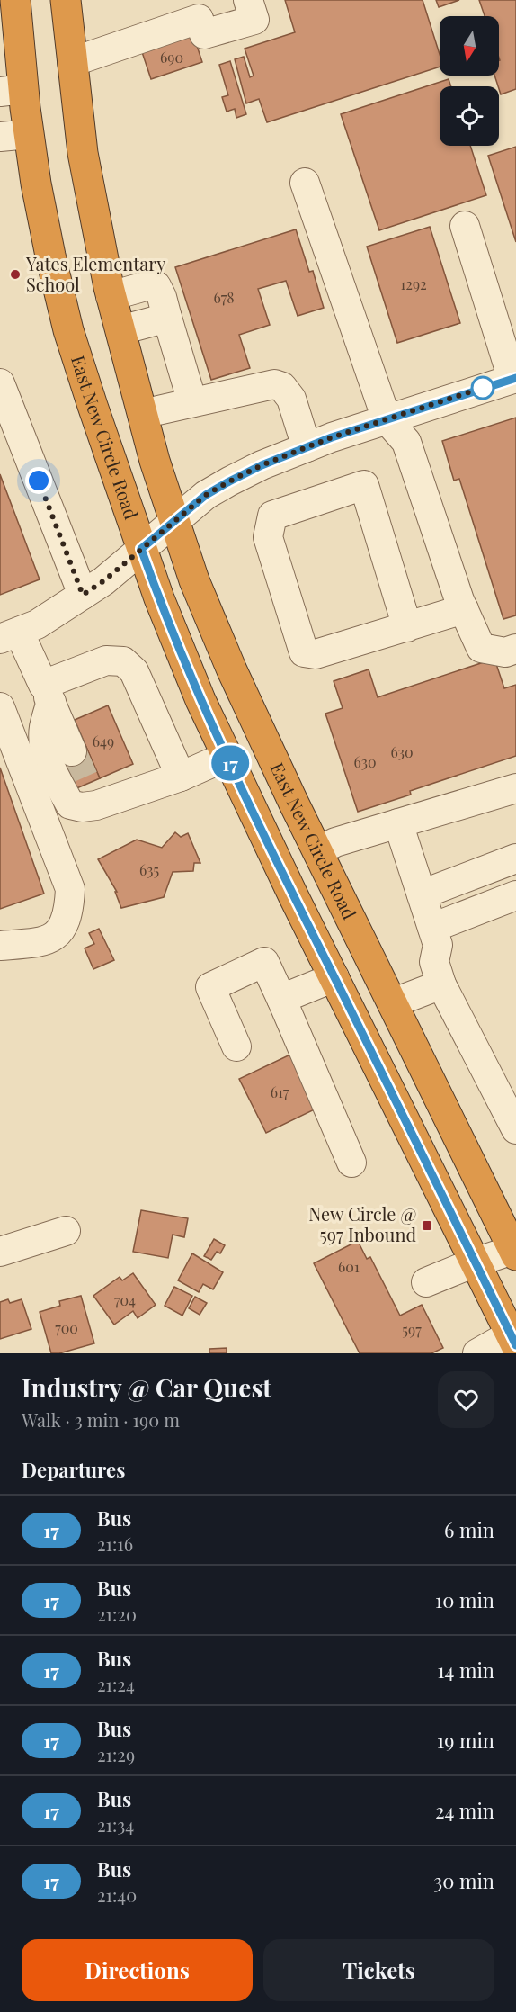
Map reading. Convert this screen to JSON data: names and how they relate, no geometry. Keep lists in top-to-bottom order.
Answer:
{
  "streets": {
    "highway": ["East New Circle Road"]
  },
  "places": {
    "other": ["Yates Elementary School"],
    "transit": ["New Circle @ 597 Inbound"]
  },
  "lines": ["bus line 17"],
  "house_numbers": [
    "690",
    "1292",
    "678",
    "649",
    "630",
    "630",
    "635",
    "617",
    "601",
    "704",
    "700",
    "597"
  ],
  "north": "bottom",
  "page": {
    "on_map": "17",
    "heading": [
      ["Industry @ Car Quest", "Walk · 3 min · 190 m"],
      "Departures"
    ],
    "list": [
      {
        "mark": "17",
        "name": "Bus",
        "note": "21:16",
        "value": "6 min"
      },
      {
        "mark": "17",
        "name": "Bus",
        "note": "21:20",
        "value": "10 min"
      },
      {
        "mark": "17",
        "name": "Bus",
        "note": "21:24",
        "value": "14 min"
      },
      {
        "mark": "17",
        "name": "Bus",
        "note": "21:29",
        "value": "19 min"
      },
      {
        "mark": "17",
        "name": "Bus",
        "note": "21:34",
        "value": "24 min"
      },
      {
        "mark": "17",
        "name": "Bus",
        "note": "21:40",
        "value": "30 min"
      }
    ],
    "buttons": ["Directions", "Tickets"]
  }
}
